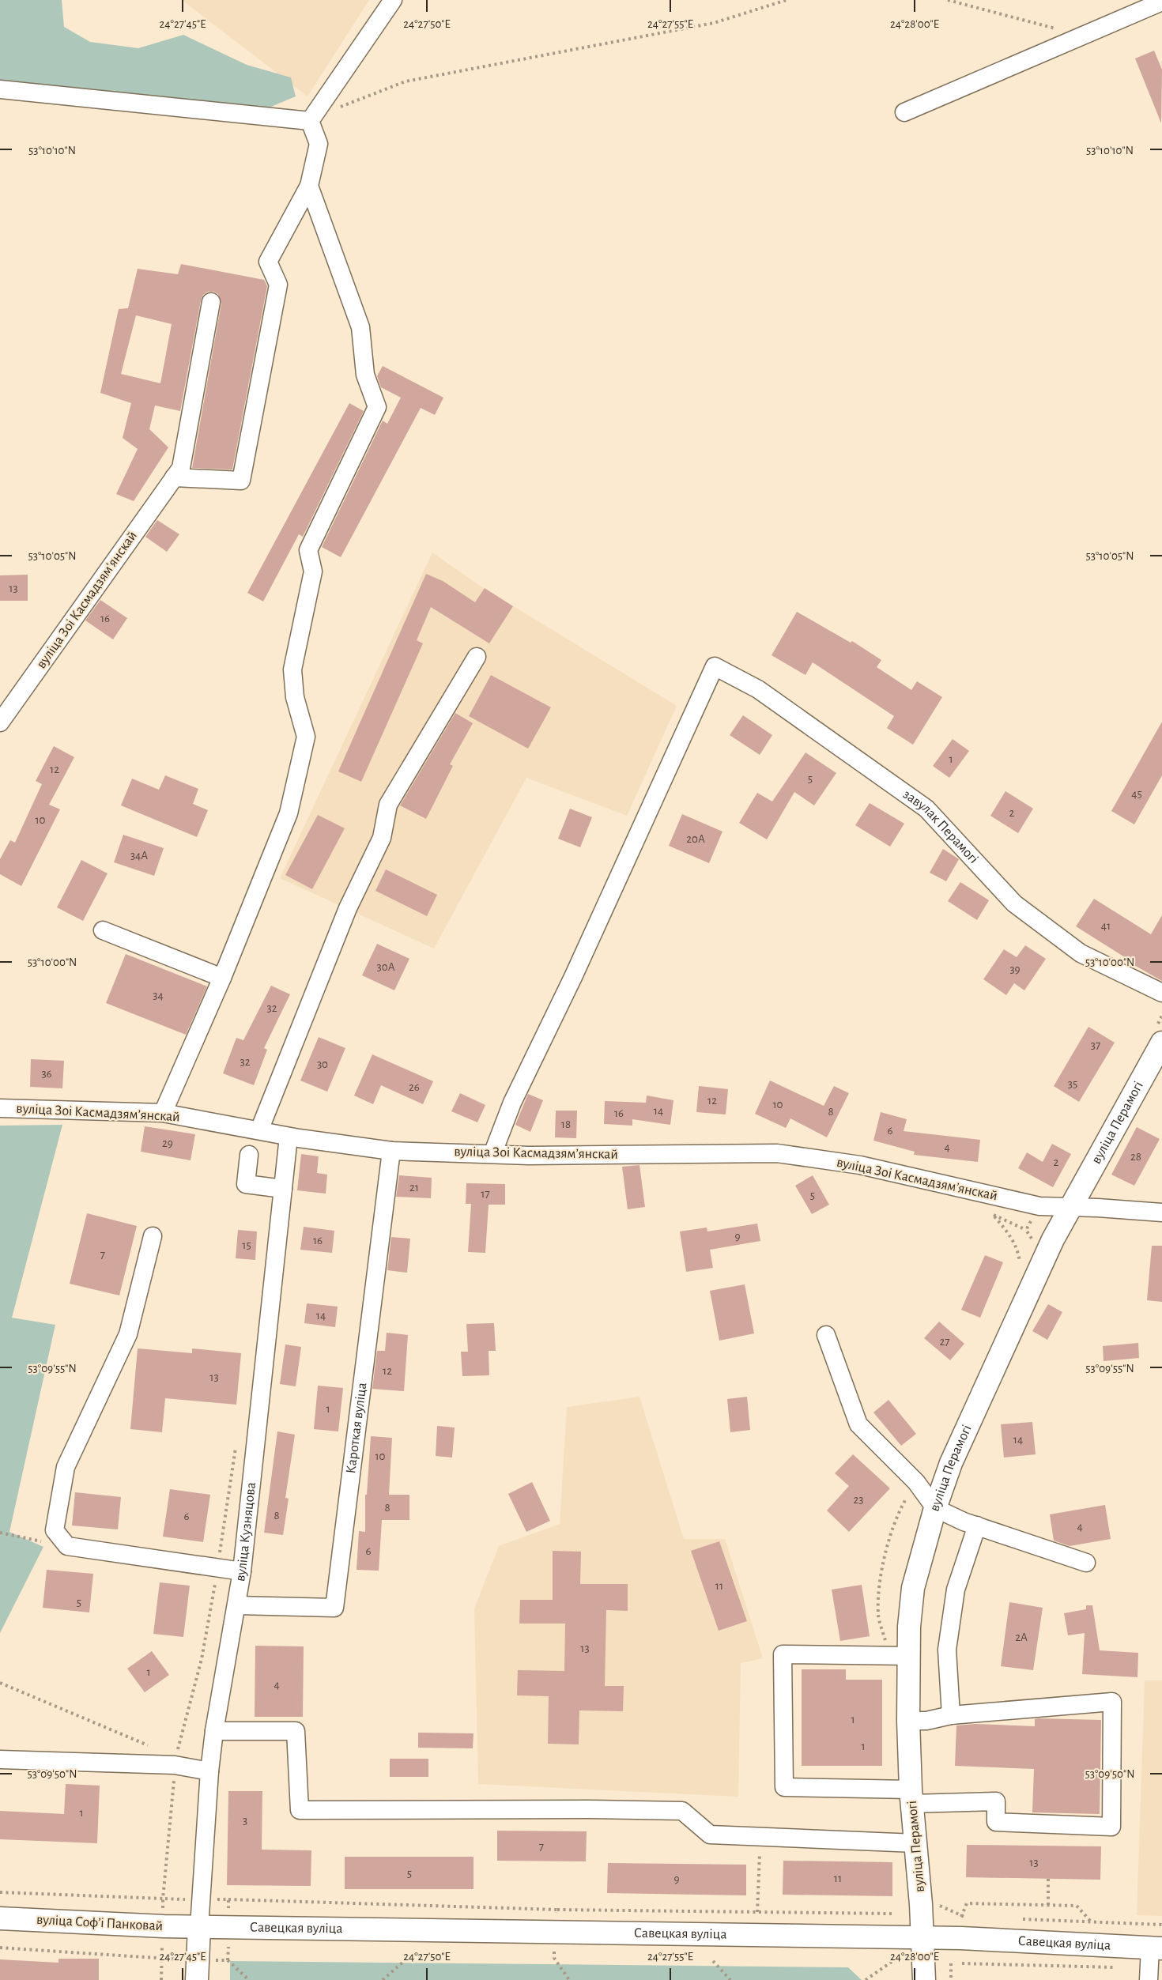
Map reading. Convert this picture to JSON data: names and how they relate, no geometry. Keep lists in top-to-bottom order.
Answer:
{
  "streets": {
    "main road": ["вуліца Перамогі", "вуліца Софʼі Панковай", "Савецкая вуліца"],
    "street": [
      "вуліца Зоі Касмадзямʼянскай",
      "завулак Перамогі",
      "Кароткая вуліца",
      "вуліца Кузняцова"
    ]
  },
  "crossings": [
    ["вуліца Зоі Касмадзямʼянскай", "завулак Перамогі"],
    ["вуліца Зоі Касмадзямʼянскай", "вуліца Перамогі"],
    ["вуліца Зоі Касмадзямʼянскай", "Кароткая вуліца"],
    ["вуліца Зоі Касмадзямʼянскай", "вуліца Кузняцова"],
    ["вуліца Перамогі", "Савецкая вуліца"],
    ["Кароткая вуліца", "вуліца Кузняцова"],
    ["вуліца Кузняцова", "вуліца Софʼі Панковай"],
    ["вуліца Кузняцова", "Савецкая вуліца"],
    ["вуліца Софʼі Панковай", "Савецкая вуліца"]
  ],
  "house_numbers": [
    "13",
    "16",
    "1",
    "12",
    "5",
    "45",
    "2",
    "10",
    "20А",
    "34А",
    "41",
    "30А",
    "39",
    "34",
    "32",
    "37",
    "32",
    "30",
    "36",
    "35",
    "26",
    "12",
    "10",
    "14",
    "8",
    "16",
    "18",
    "6",
    "29",
    "4",
    "28",
    "2",
    "21",
    "17",
    "5",
    "9",
    "16",
    "15",
    "7",
    "14",
    "27",
    "12",
    "13",
    "1",
    "14",
    "10",
    "23",
    "8",
    "8",
    "6",
    "4",
    "6",
    "11",
    "5",
    "2А",
    "13",
    "1",
    "4",
    "1",
    "1",
    "1",
    "3",
    "7",
    "13",
    "5",
    "11",
    "9"
  ],
  "coordinates": [
    "24°27'45\"E",
    "24°27'50\"E",
    "24°27'55\"E",
    "24°28'00\"E",
    "53°10'10\"N",
    "53°10'05\"N",
    "53°10'00\"N",
    "53°09'55\"N",
    "53°09'50\"N"
  ]
}
